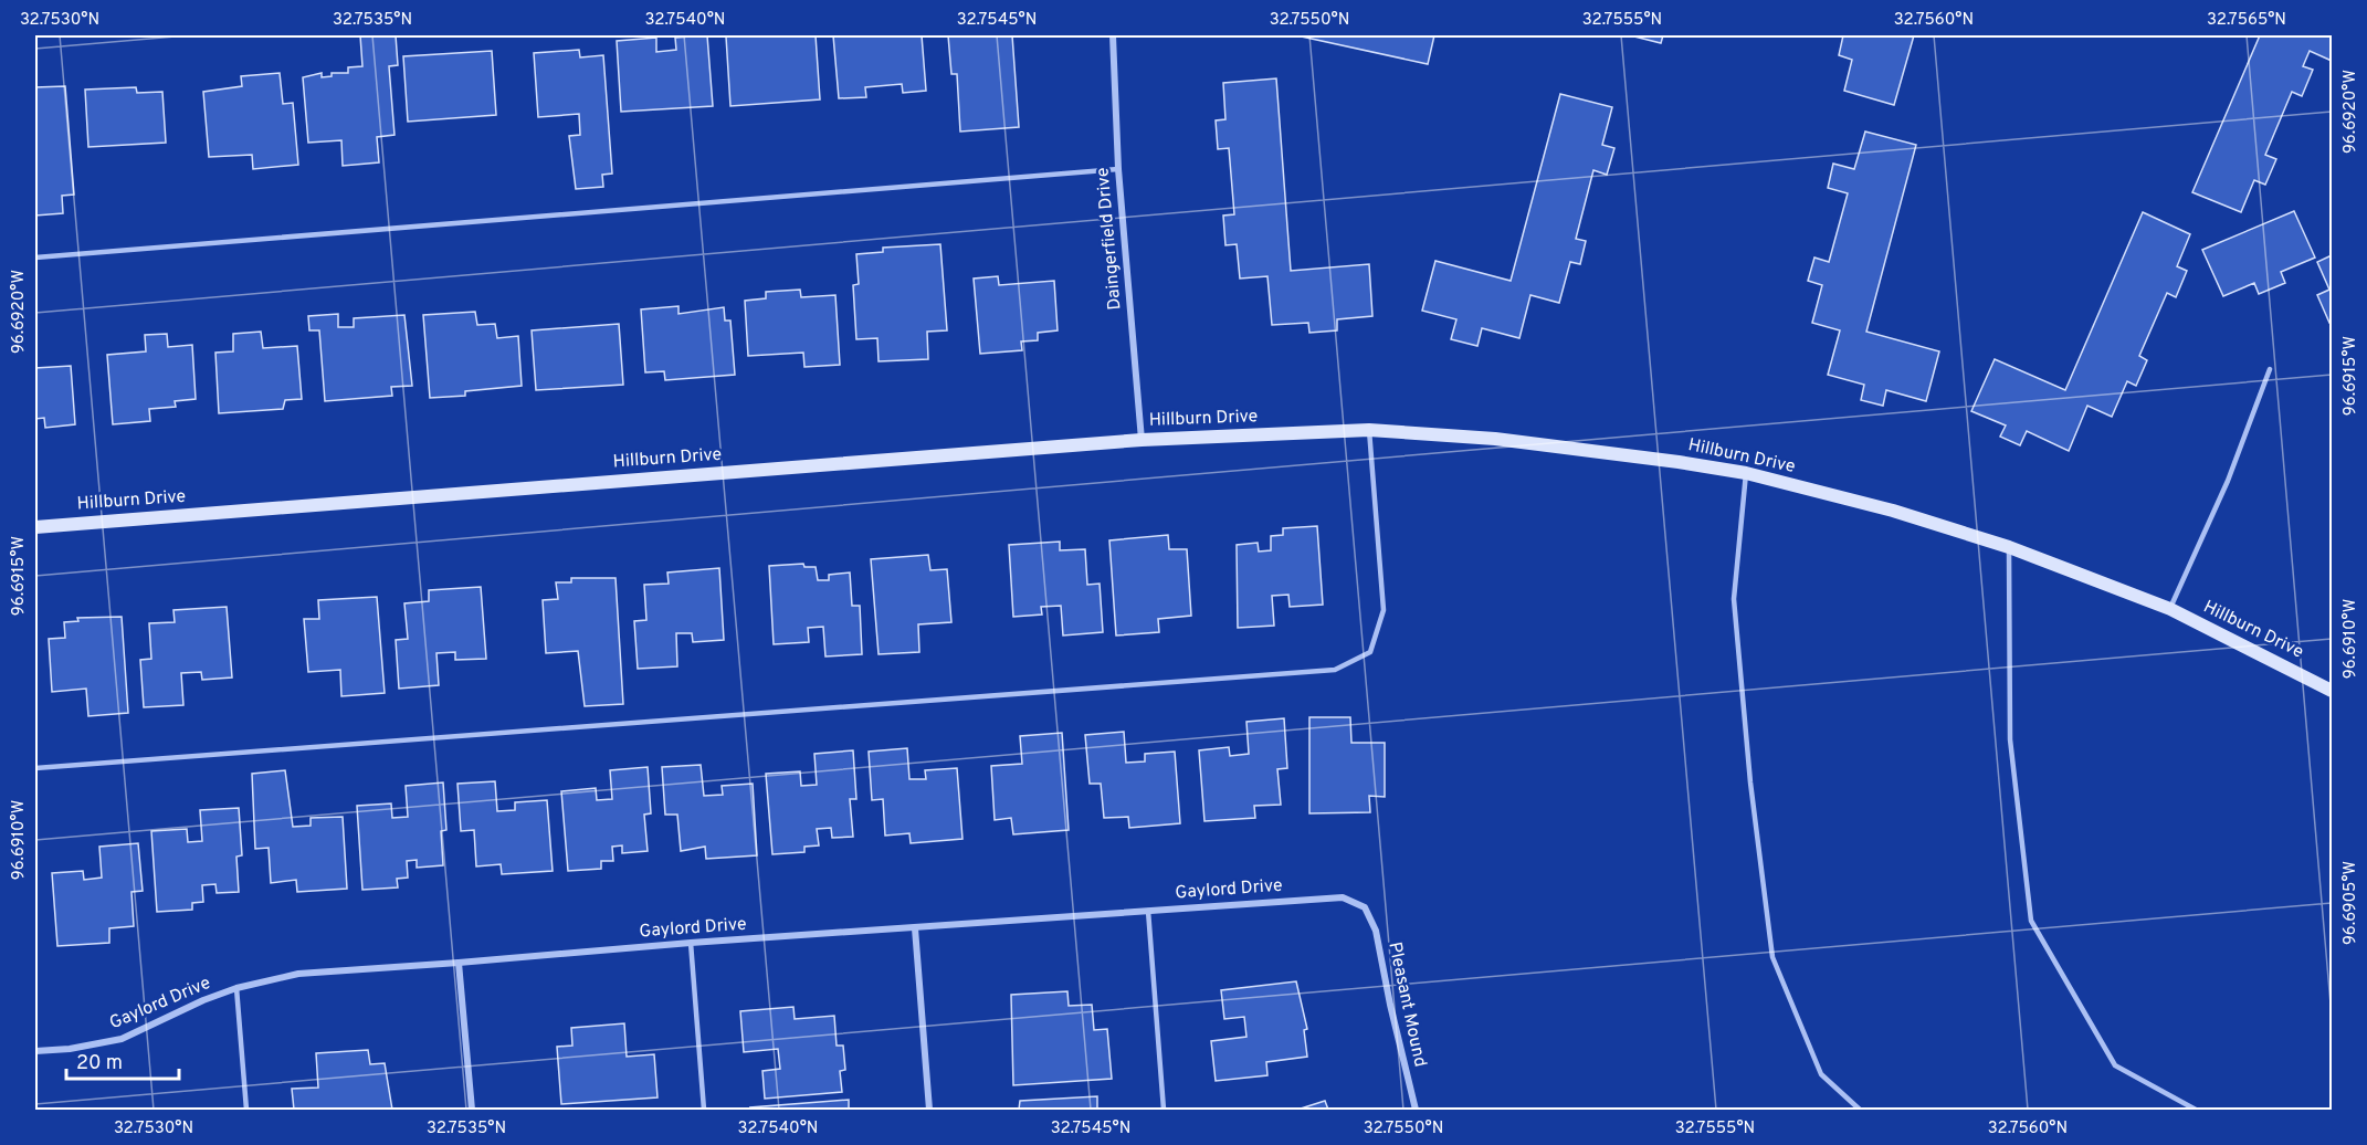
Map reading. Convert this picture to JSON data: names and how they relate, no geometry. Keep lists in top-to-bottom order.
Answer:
{
  "streets": {
    "street": [
      "Daingerfield Drive",
      "Hillburn Drive",
      "Gaylord Drive",
      "Pleasant Mound"
    ]
  },
  "crossings": [
    ["Daingerfield Drive", "Hillburn Drive"],
    ["Gaylord Drive", "Pleasant Mound"]
  ],
  "scale_bar": "20 m",
  "coordinates": [
    "32.7530°N",
    "32.7535°N",
    "32.7540°N",
    "32.7545°N",
    "32.7550°N",
    "32.7555°N",
    "32.7560°N",
    "32.7565°N",
    "96.6920°W",
    "96.6915°W",
    "96.6910°W",
    "96.6905°W"
  ]
}
